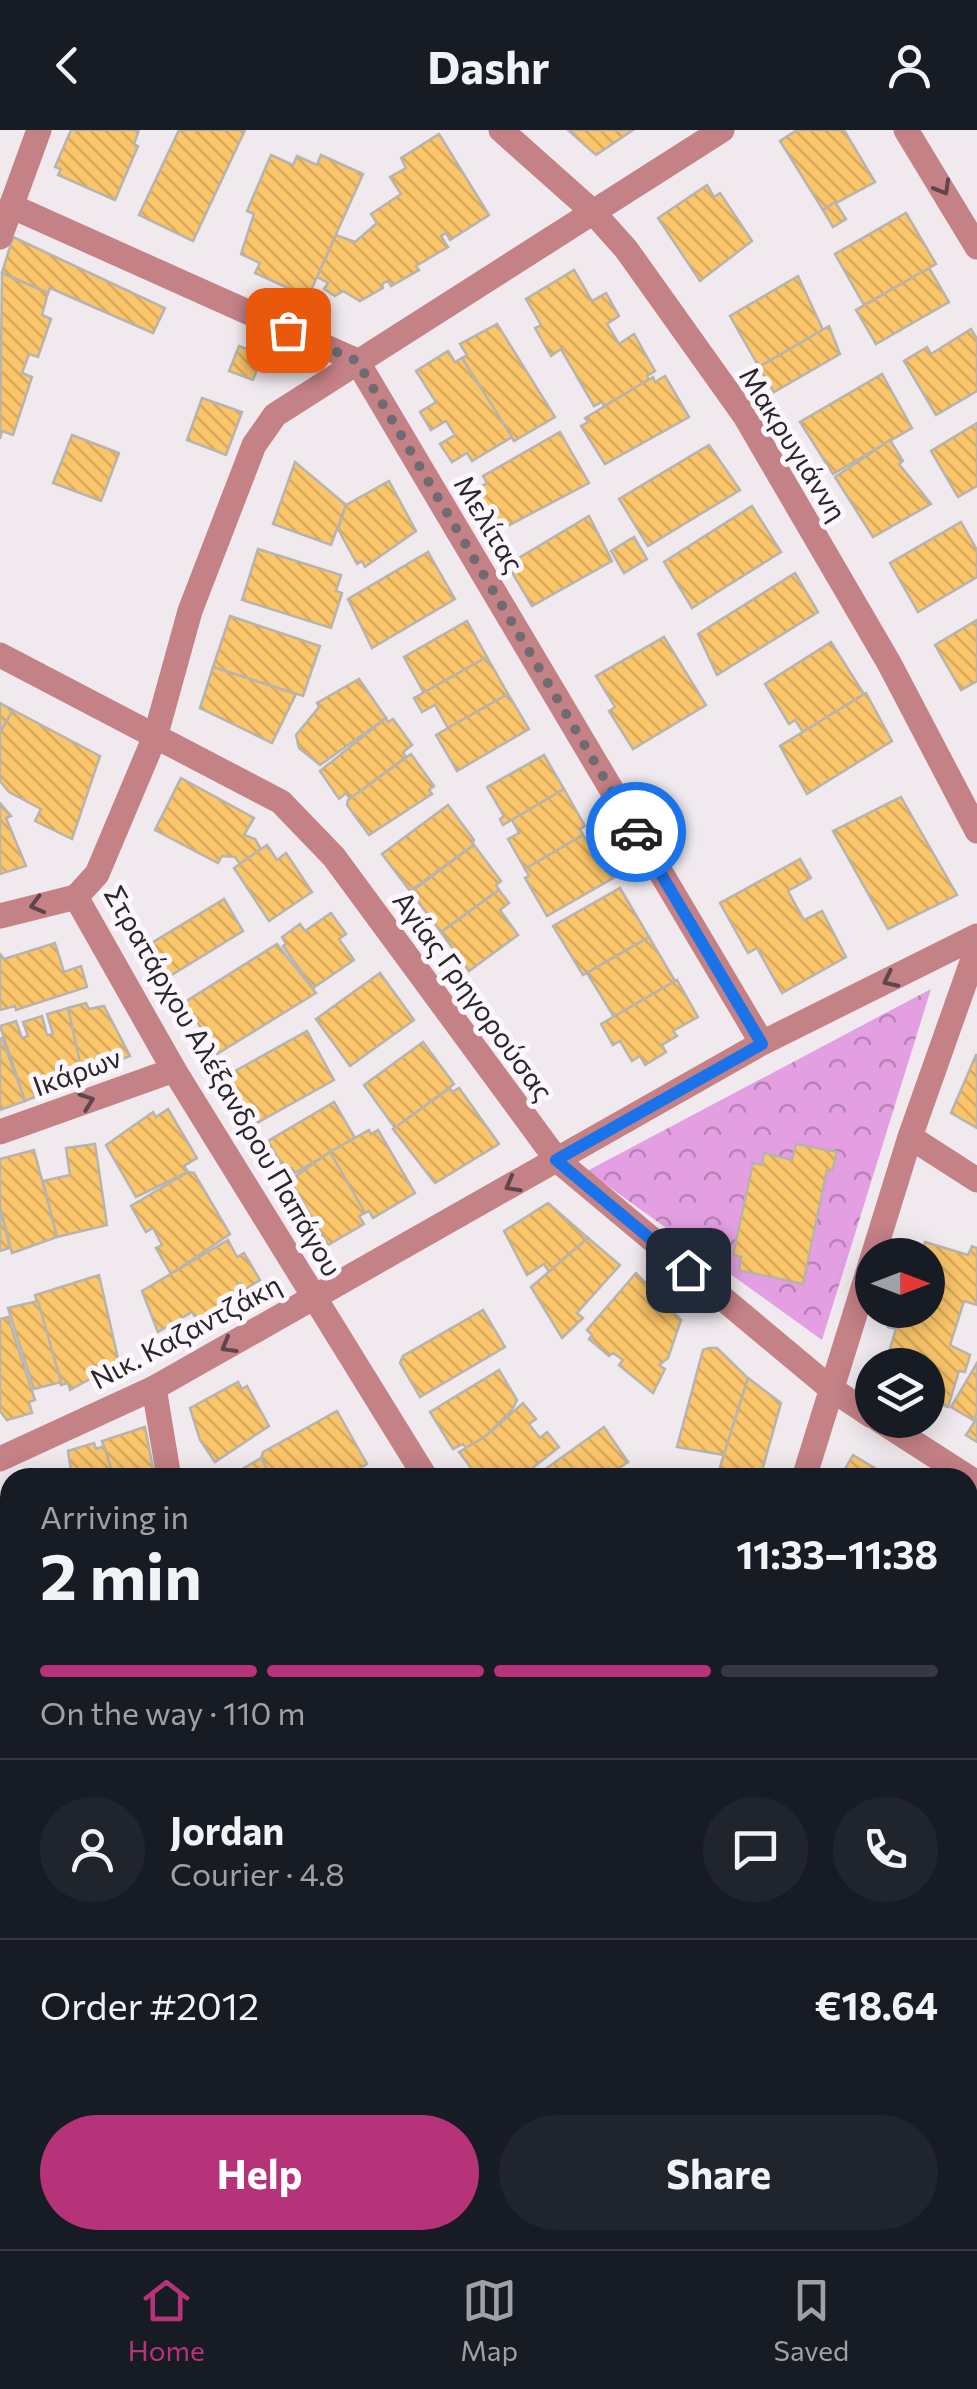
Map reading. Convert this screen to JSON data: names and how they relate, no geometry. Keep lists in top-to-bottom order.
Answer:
{
  "streets": {
    "street": [
      "Μακρυγιάννη",
      "Μελίτας",
      "Αγίας Γρηγορούσας",
      "Ικάρων",
      "Στρατάρχου Αλέξανδρου Παπάγου",
      "Νικ. Καζαντζάκη"
    ]
  },
  "crossings": [
    ["Μακρυγιάννη", "Στρατάρχου Αλέξανδρου Παπάγου"],
    ["Μελίτας", "Στρατάρχου Αλέξανδρου Παπάγου"],
    ["Μελίτας", "Νικ. Καζαντζάκη"],
    ["Αγίας Γρηγορούσας", "Στρατάρχου Αλέξανδρου Παπάγου"],
    ["Αγίας Γρηγορούσας", "Νικ. Καζαντζάκη"],
    ["Ικάρων", "Στρατάρχου Αλέξανδρου Παπάγου"],
    ["Στρατάρχου Αλέξανδρου Παπάγου", "Νικ. Καζαντζάκη"]
  ],
  "one_way": ["Νικ. Καζαντζάκη"],
  "north": "right",
  "page": {
    "header": "Dashr",
    "heading": ["2 min", "Arriving in", "11:33–11:38"],
    "panel": [
      "Jordan",
      "Courier · 4.8",
      "Order #2012",
      "€18.64"
    ],
    "bar": "On the way · 110 m",
    "buttons": ["Help", "Share"],
    "tabs": ["Home", "Map", "Saved"]
  }
}
